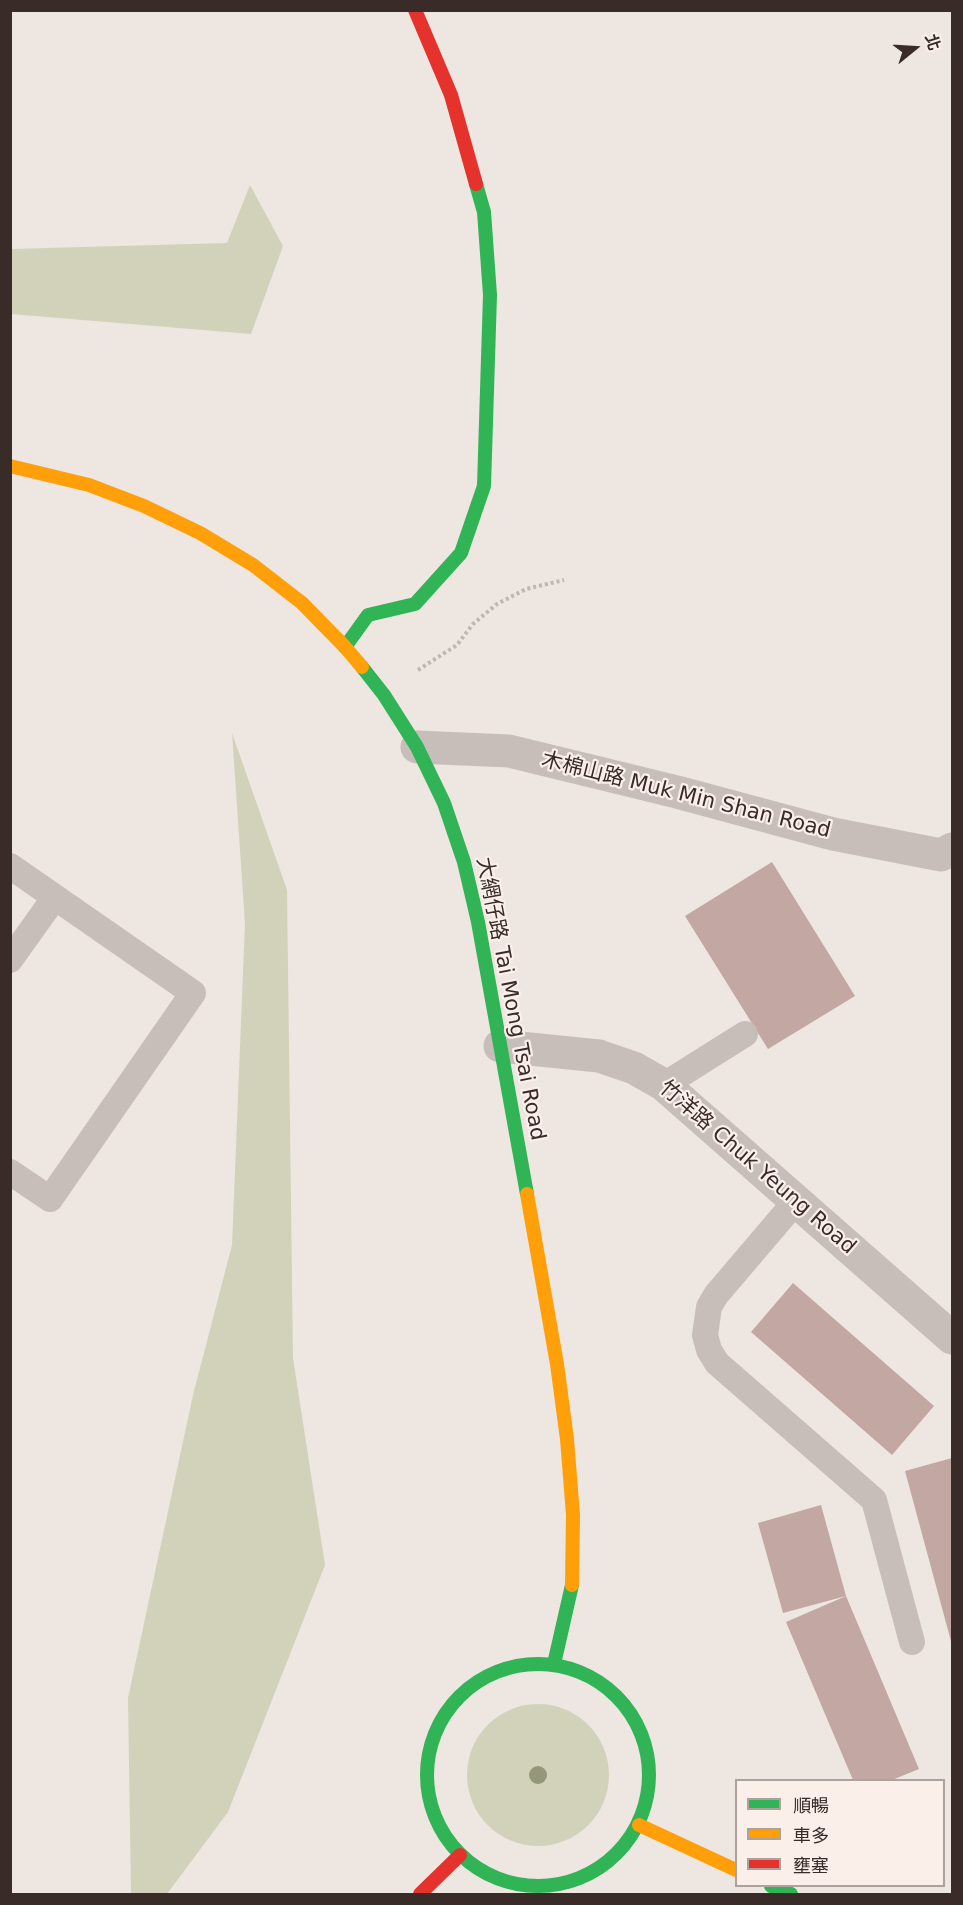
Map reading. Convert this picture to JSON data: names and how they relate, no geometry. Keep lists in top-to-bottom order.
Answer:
{
  "streets": {
    "main road": ["大網仔路 Tai Mong Tsai Road"],
    "street": ["木棉山路 Muk Min Shan Road", "竹洋路 Chuk Yeung Road"]
  },
  "crossings": [
    ["木棉山路 Muk Min Shan Road", "大網仔路 Tai Mong Tsai Road"],
    ["大網仔路 Tai Mong Tsai Road", "竹洋路 Chuk Yeung Road"]
  ],
  "legend": ["順暢", "車多", "壅塞"],
  "north": "right"
}
